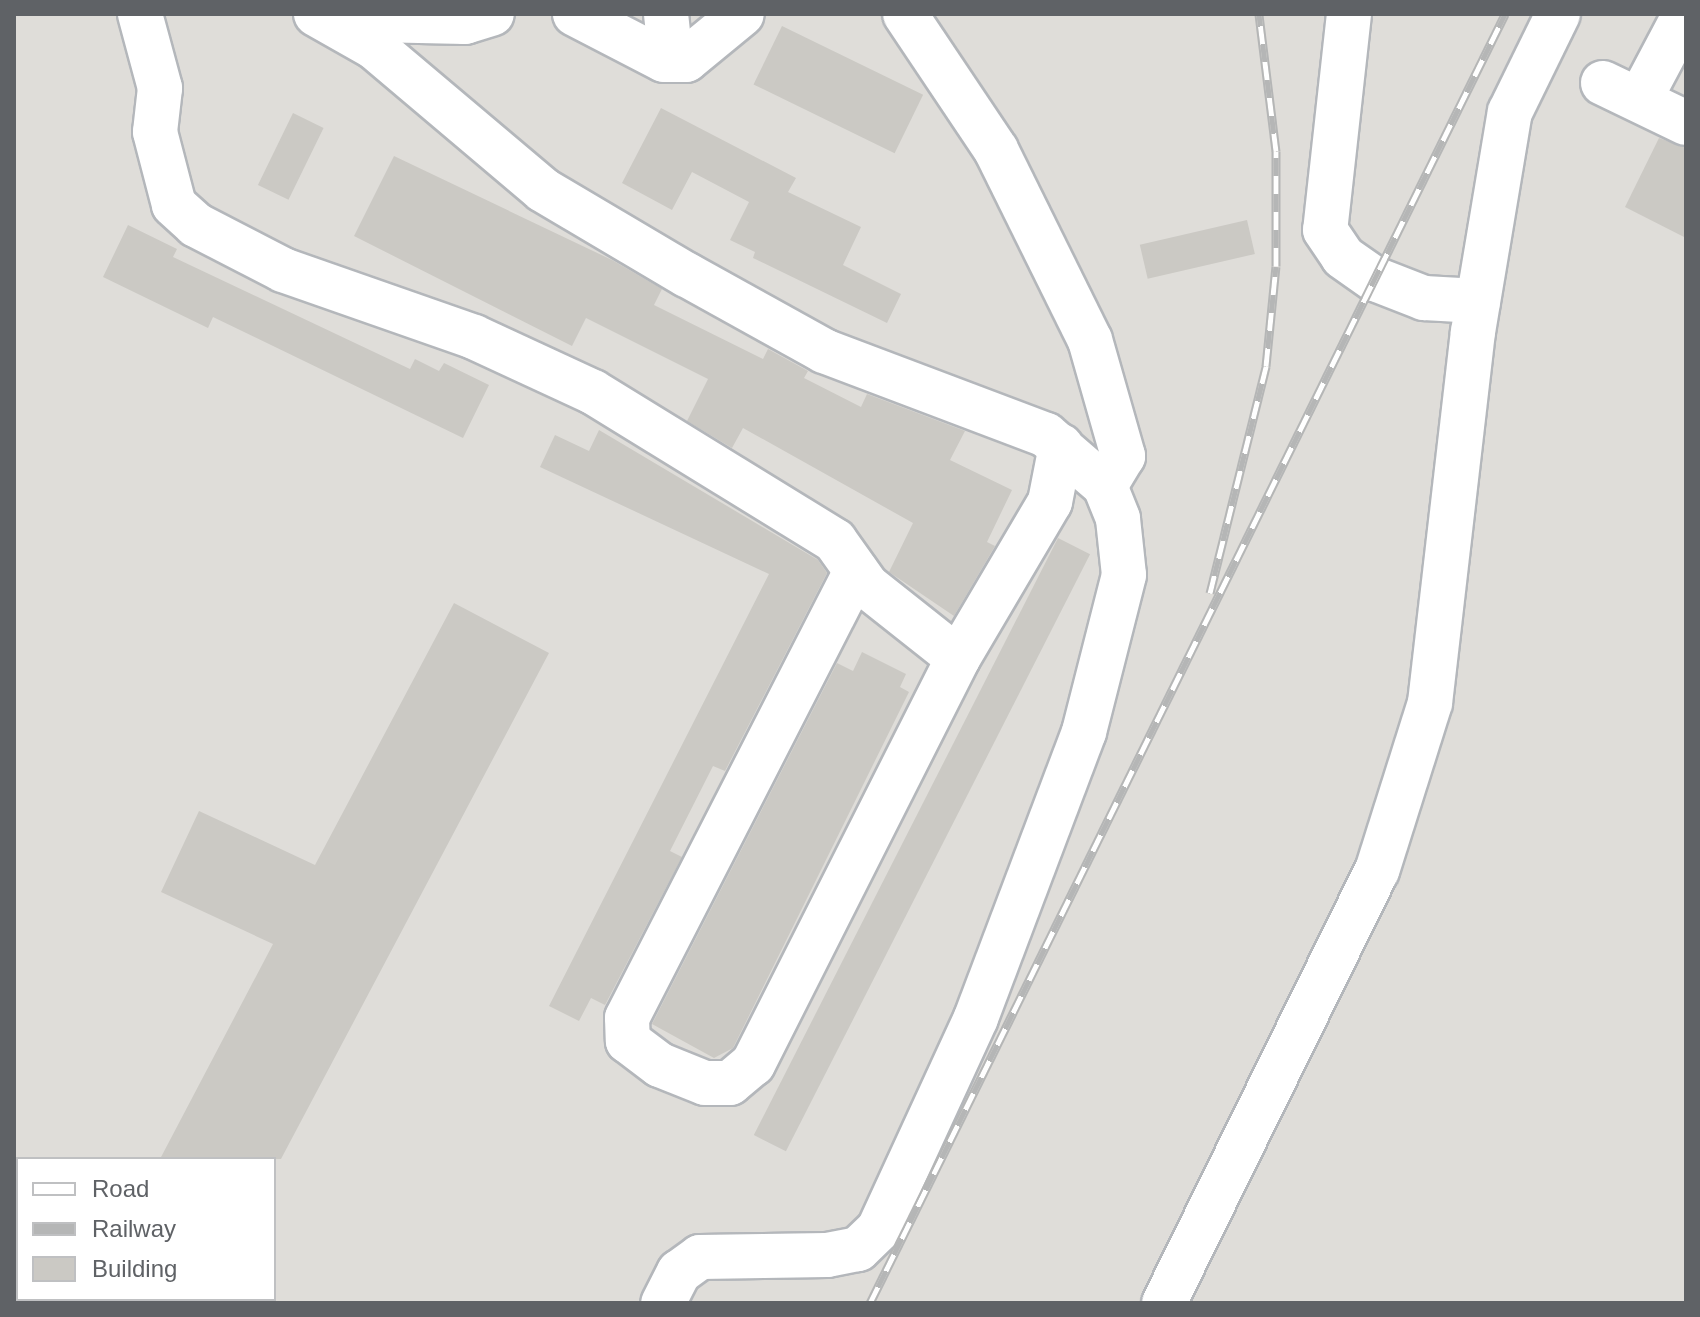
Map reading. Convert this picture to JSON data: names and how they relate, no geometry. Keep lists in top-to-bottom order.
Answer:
{
  "legend": ["Road", "Railway", "Building"]
}
